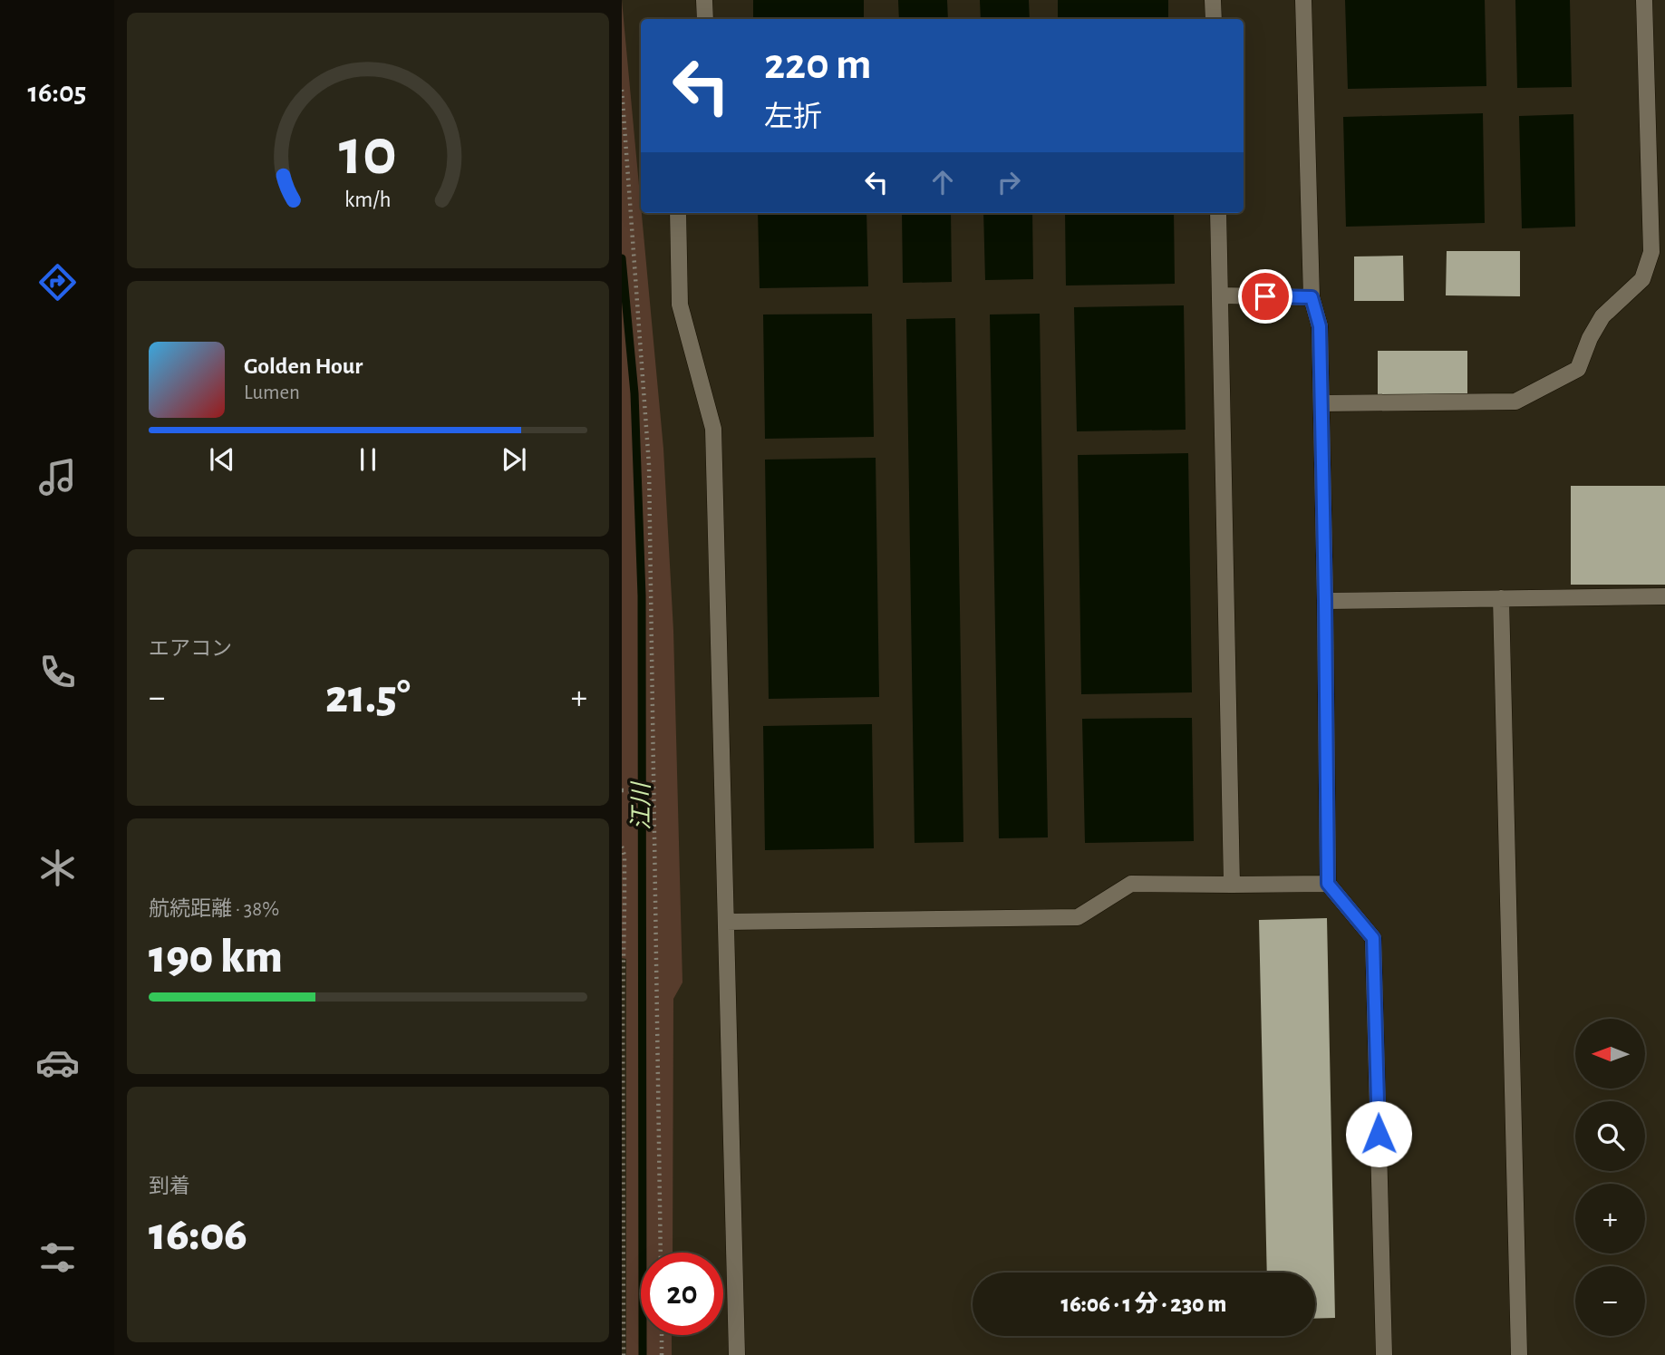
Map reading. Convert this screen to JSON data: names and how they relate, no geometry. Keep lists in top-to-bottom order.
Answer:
{
  "water": ["江川"],
  "north": "left",
  "page": {
    "tabs": "16:05",
    "turn": ["220 m", "左折"],
    "song": ["Golden Hour", "Lumen"],
    "tile": [
      "エアコン",
      ["航続距離 · 38%", "190 km"],
      ["到着", "16:06"]
    ],
    "heat": ["−", "21.5°", "+"],
    "map_buttons": ["+", "−"],
    "limit": "20",
    "trip": "16:06 · 1 分 · 230 m",
    "gauge": ["10", "km/h"]
  }
}
